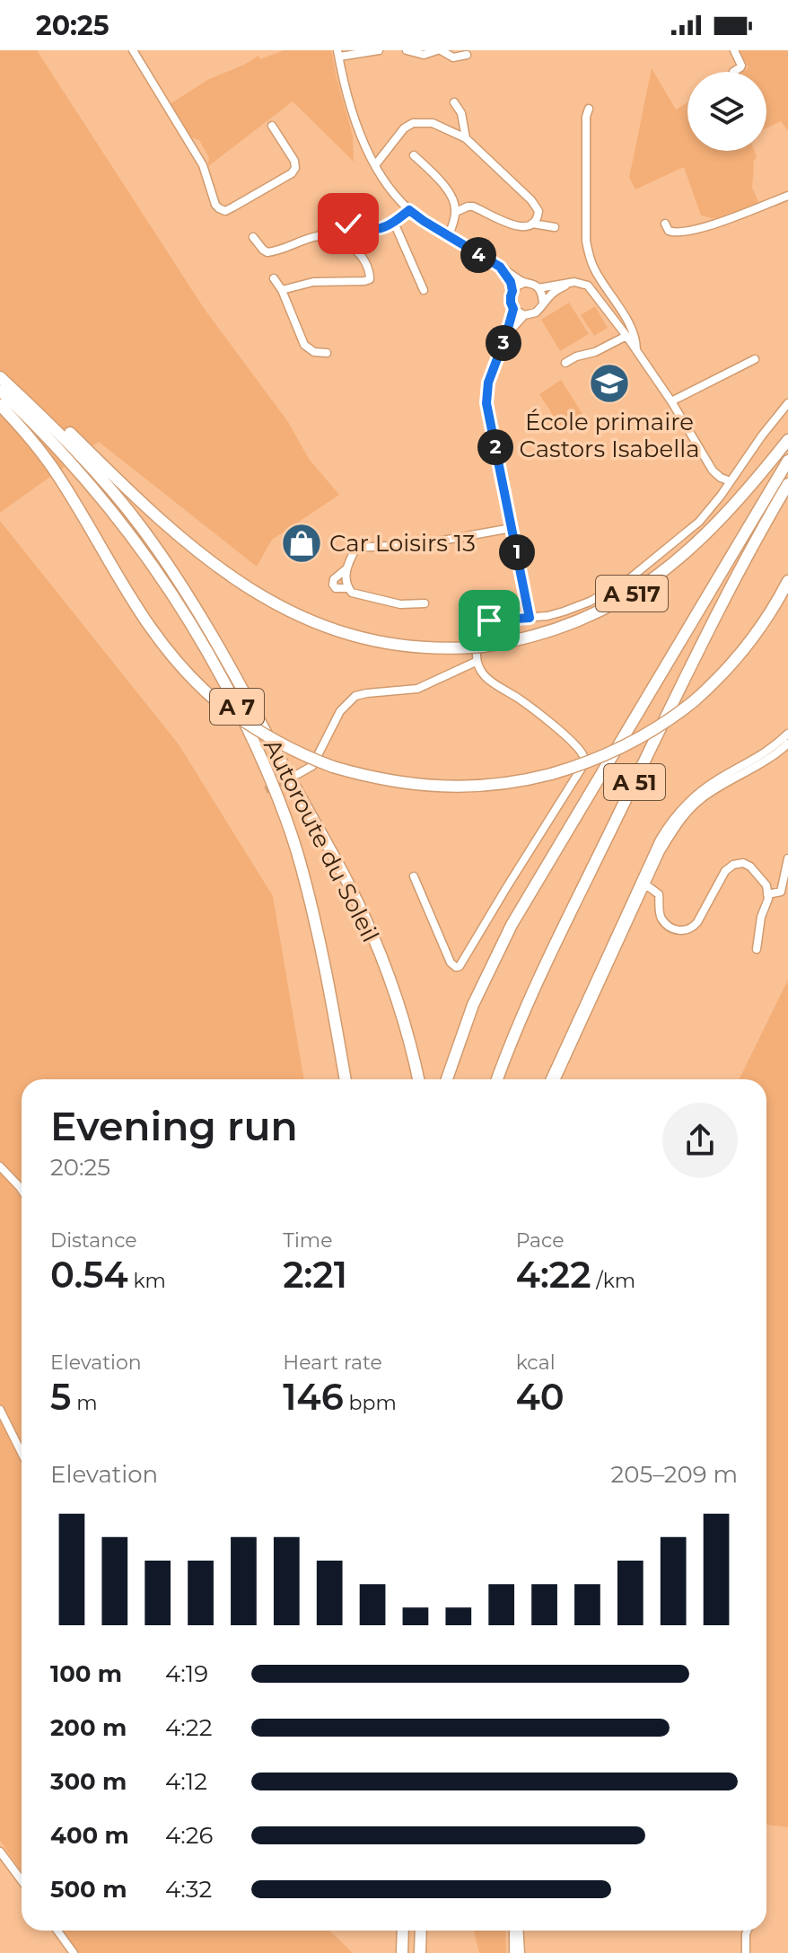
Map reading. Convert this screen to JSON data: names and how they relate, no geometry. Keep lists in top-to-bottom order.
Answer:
{
  "streets": {
    "highway": [
      "A 517",
      "A 7",
      "A 51",
      "Autoroute du Soleil"
    ]
  },
  "crossings": [
    ["A 517", "Autoroute du Soleil"]
  ],
  "places": {
    "school or university": ["École primaire Castors Isabella"],
    "shop": ["Car Loisirs 13"]
  },
  "page": {
    "status": "20:25",
    "pins": [
      "4",
      "3",
      "2",
      "1"
    ],
    "heading": ["Evening run", "20:25"],
    "stats": [
      ["Distance", "0.54 km"],
      ["Time", "2:21"],
      ["Pace", "4:22 /km"],
      ["Elevation", "5 m"],
      ["Heart rate", "146 bpm"],
      ["kcal", "40"]
    ],
    "chart": ["Elevation", "205–209 m"],
    "list": [
      {
        "name": "100 m",
        "note": "4:19"
      },
      {
        "name": "200 m",
        "note": "4:22"
      },
      {
        "name": "300 m",
        "note": "4:12"
      },
      {
        "name": "400 m",
        "note": "4:26"
      },
      {
        "name": "500 m",
        "note": "4:32"
      }
    ]
  }
}
